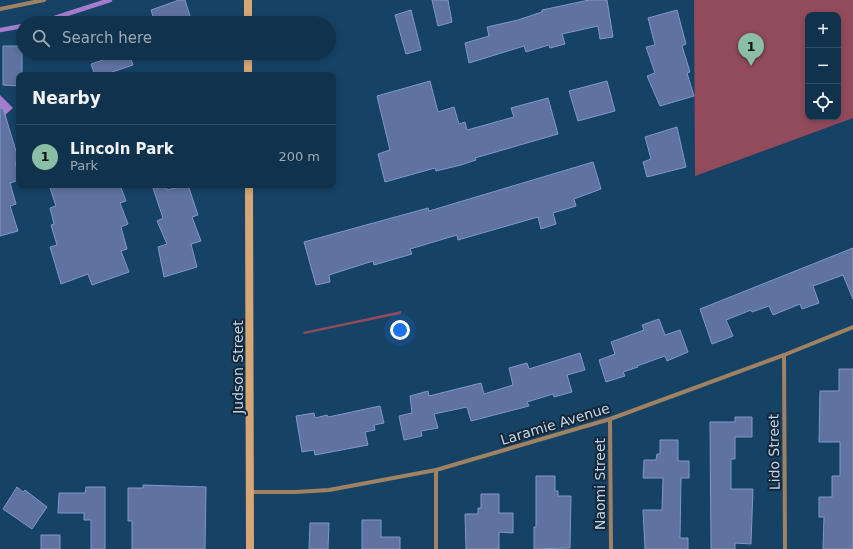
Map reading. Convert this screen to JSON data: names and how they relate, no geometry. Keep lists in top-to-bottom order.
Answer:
{
  "streets": {
    "main road": ["Judson Street"],
    "street": ["Laramie Avenue", "Lido Street", "Naomi Street"]
  },
  "crossings": [
    ["Judson Street", "Laramie Avenue"],
    ["Laramie Avenue", "Lido Street"],
    ["Laramie Avenue", "Naomi Street"]
  ],
  "page": {
    "map_buttons": ["+", "−"],
    "search": "Search here",
    "pins": "1",
    "heading": "Nearby",
    "list": [
      {
        "mark": "1",
        "name": "Lincoln Park",
        "note": "Park",
        "value": "200 m"
      }
    ]
  }
}
